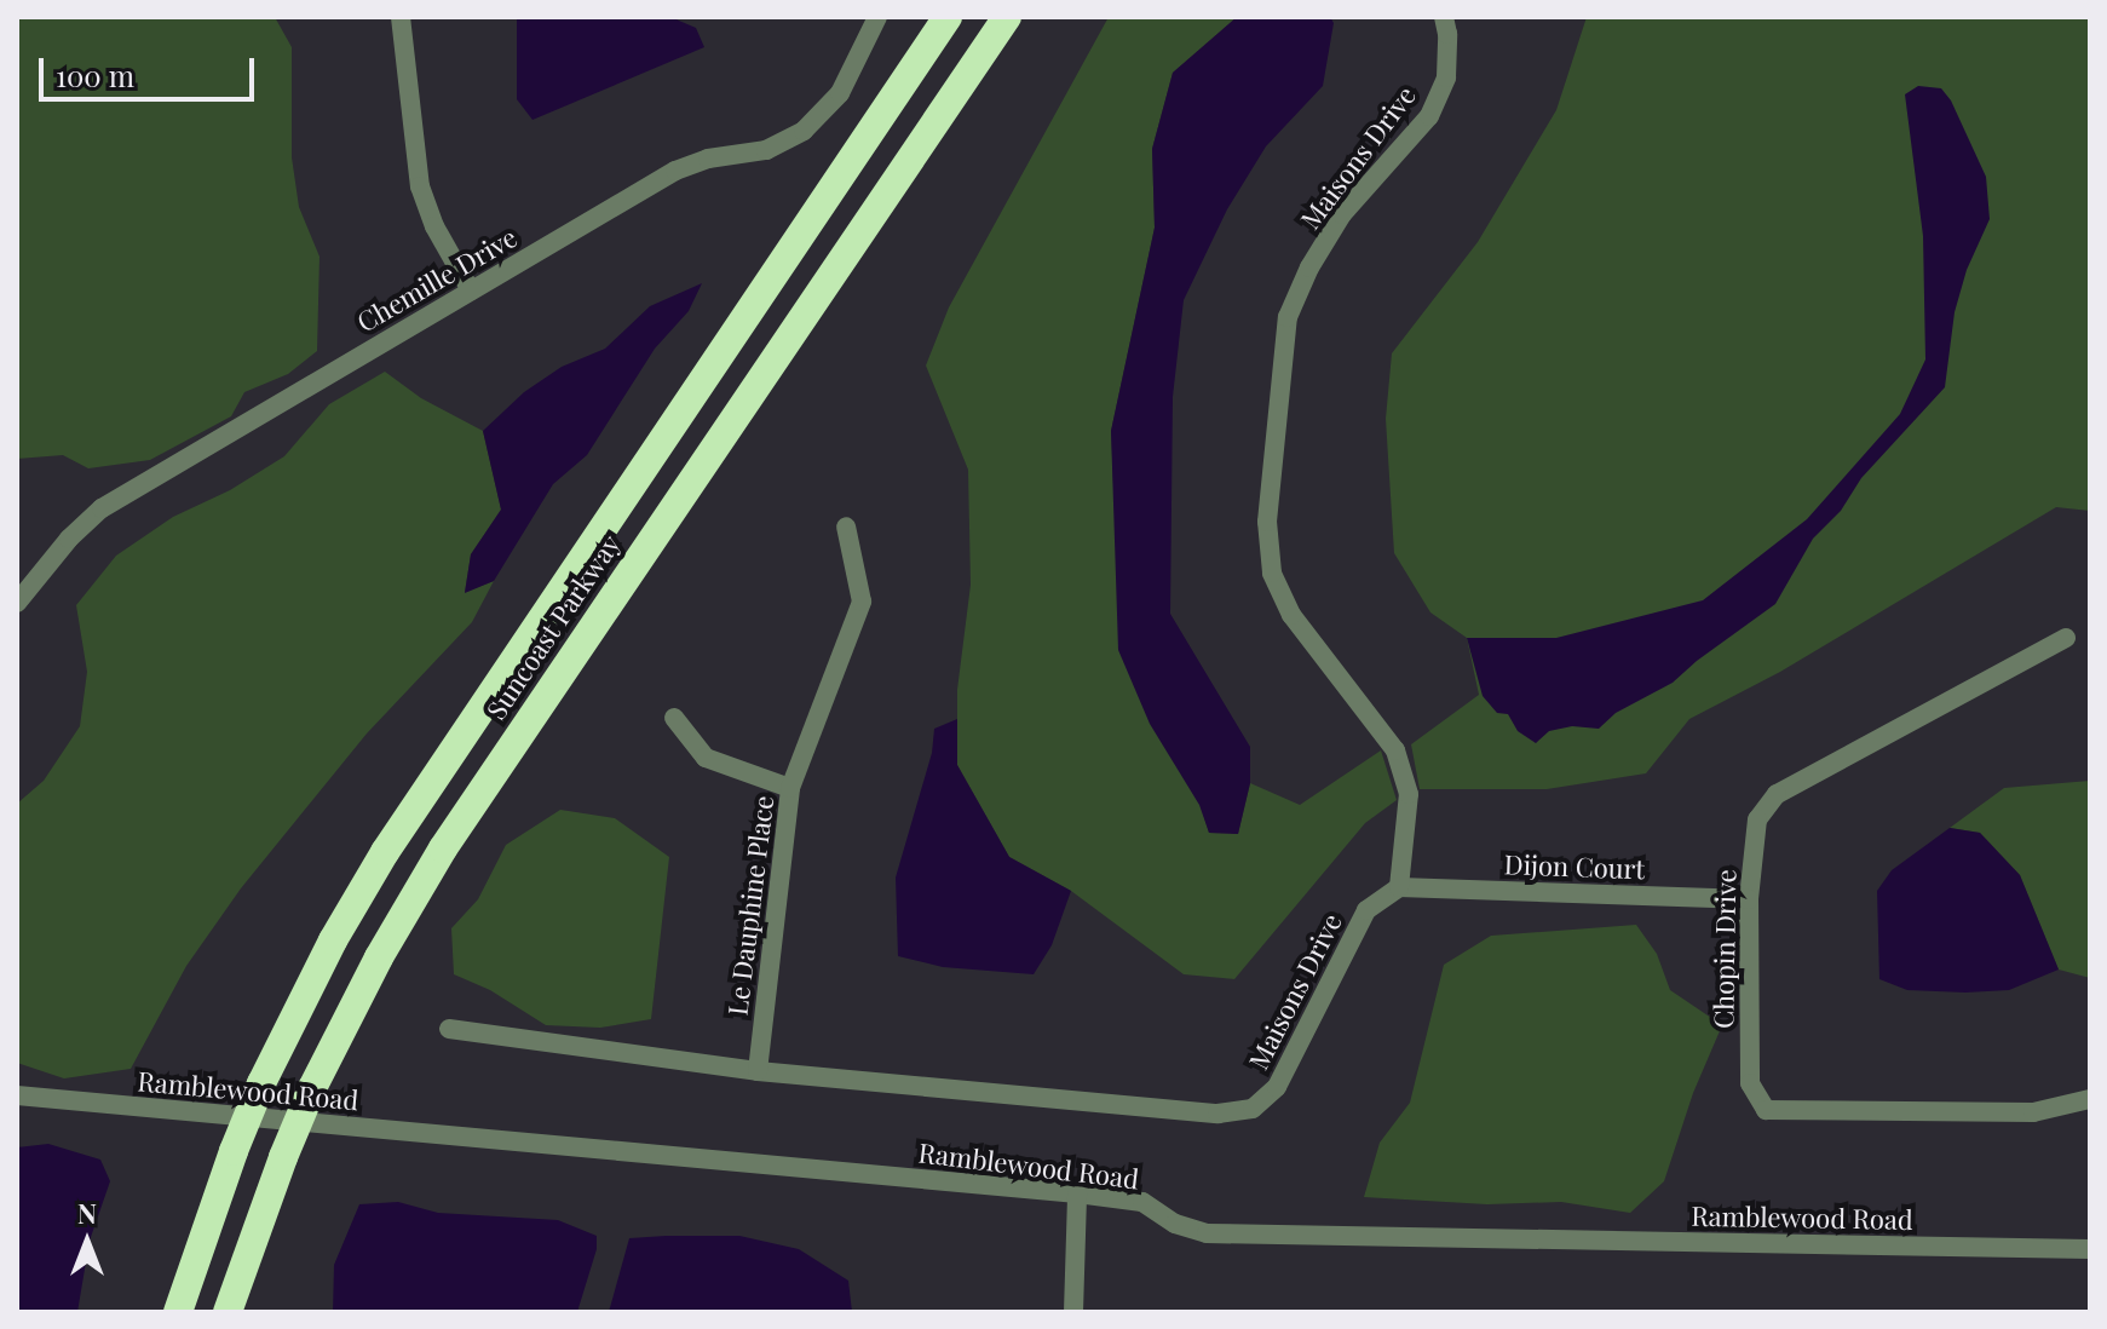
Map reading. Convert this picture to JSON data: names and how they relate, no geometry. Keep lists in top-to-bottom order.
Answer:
{
  "streets": {
    "highway": ["Suncoast Parkway"],
    "street": [
      "Maisons Drive",
      "Chemille Drive",
      "Dijon Court",
      "Le Dauphine Place",
      "Chopin Drive",
      "Ramblewood Road"
    ]
  },
  "crossings": [
    ["Maisons Drive", "Dijon Court"],
    ["Maisons Drive", "Le Dauphine Place"],
    ["Dijon Court", "Chopin Drive"]
  ],
  "scale_bar": "100 m",
  "north": "top"
}
